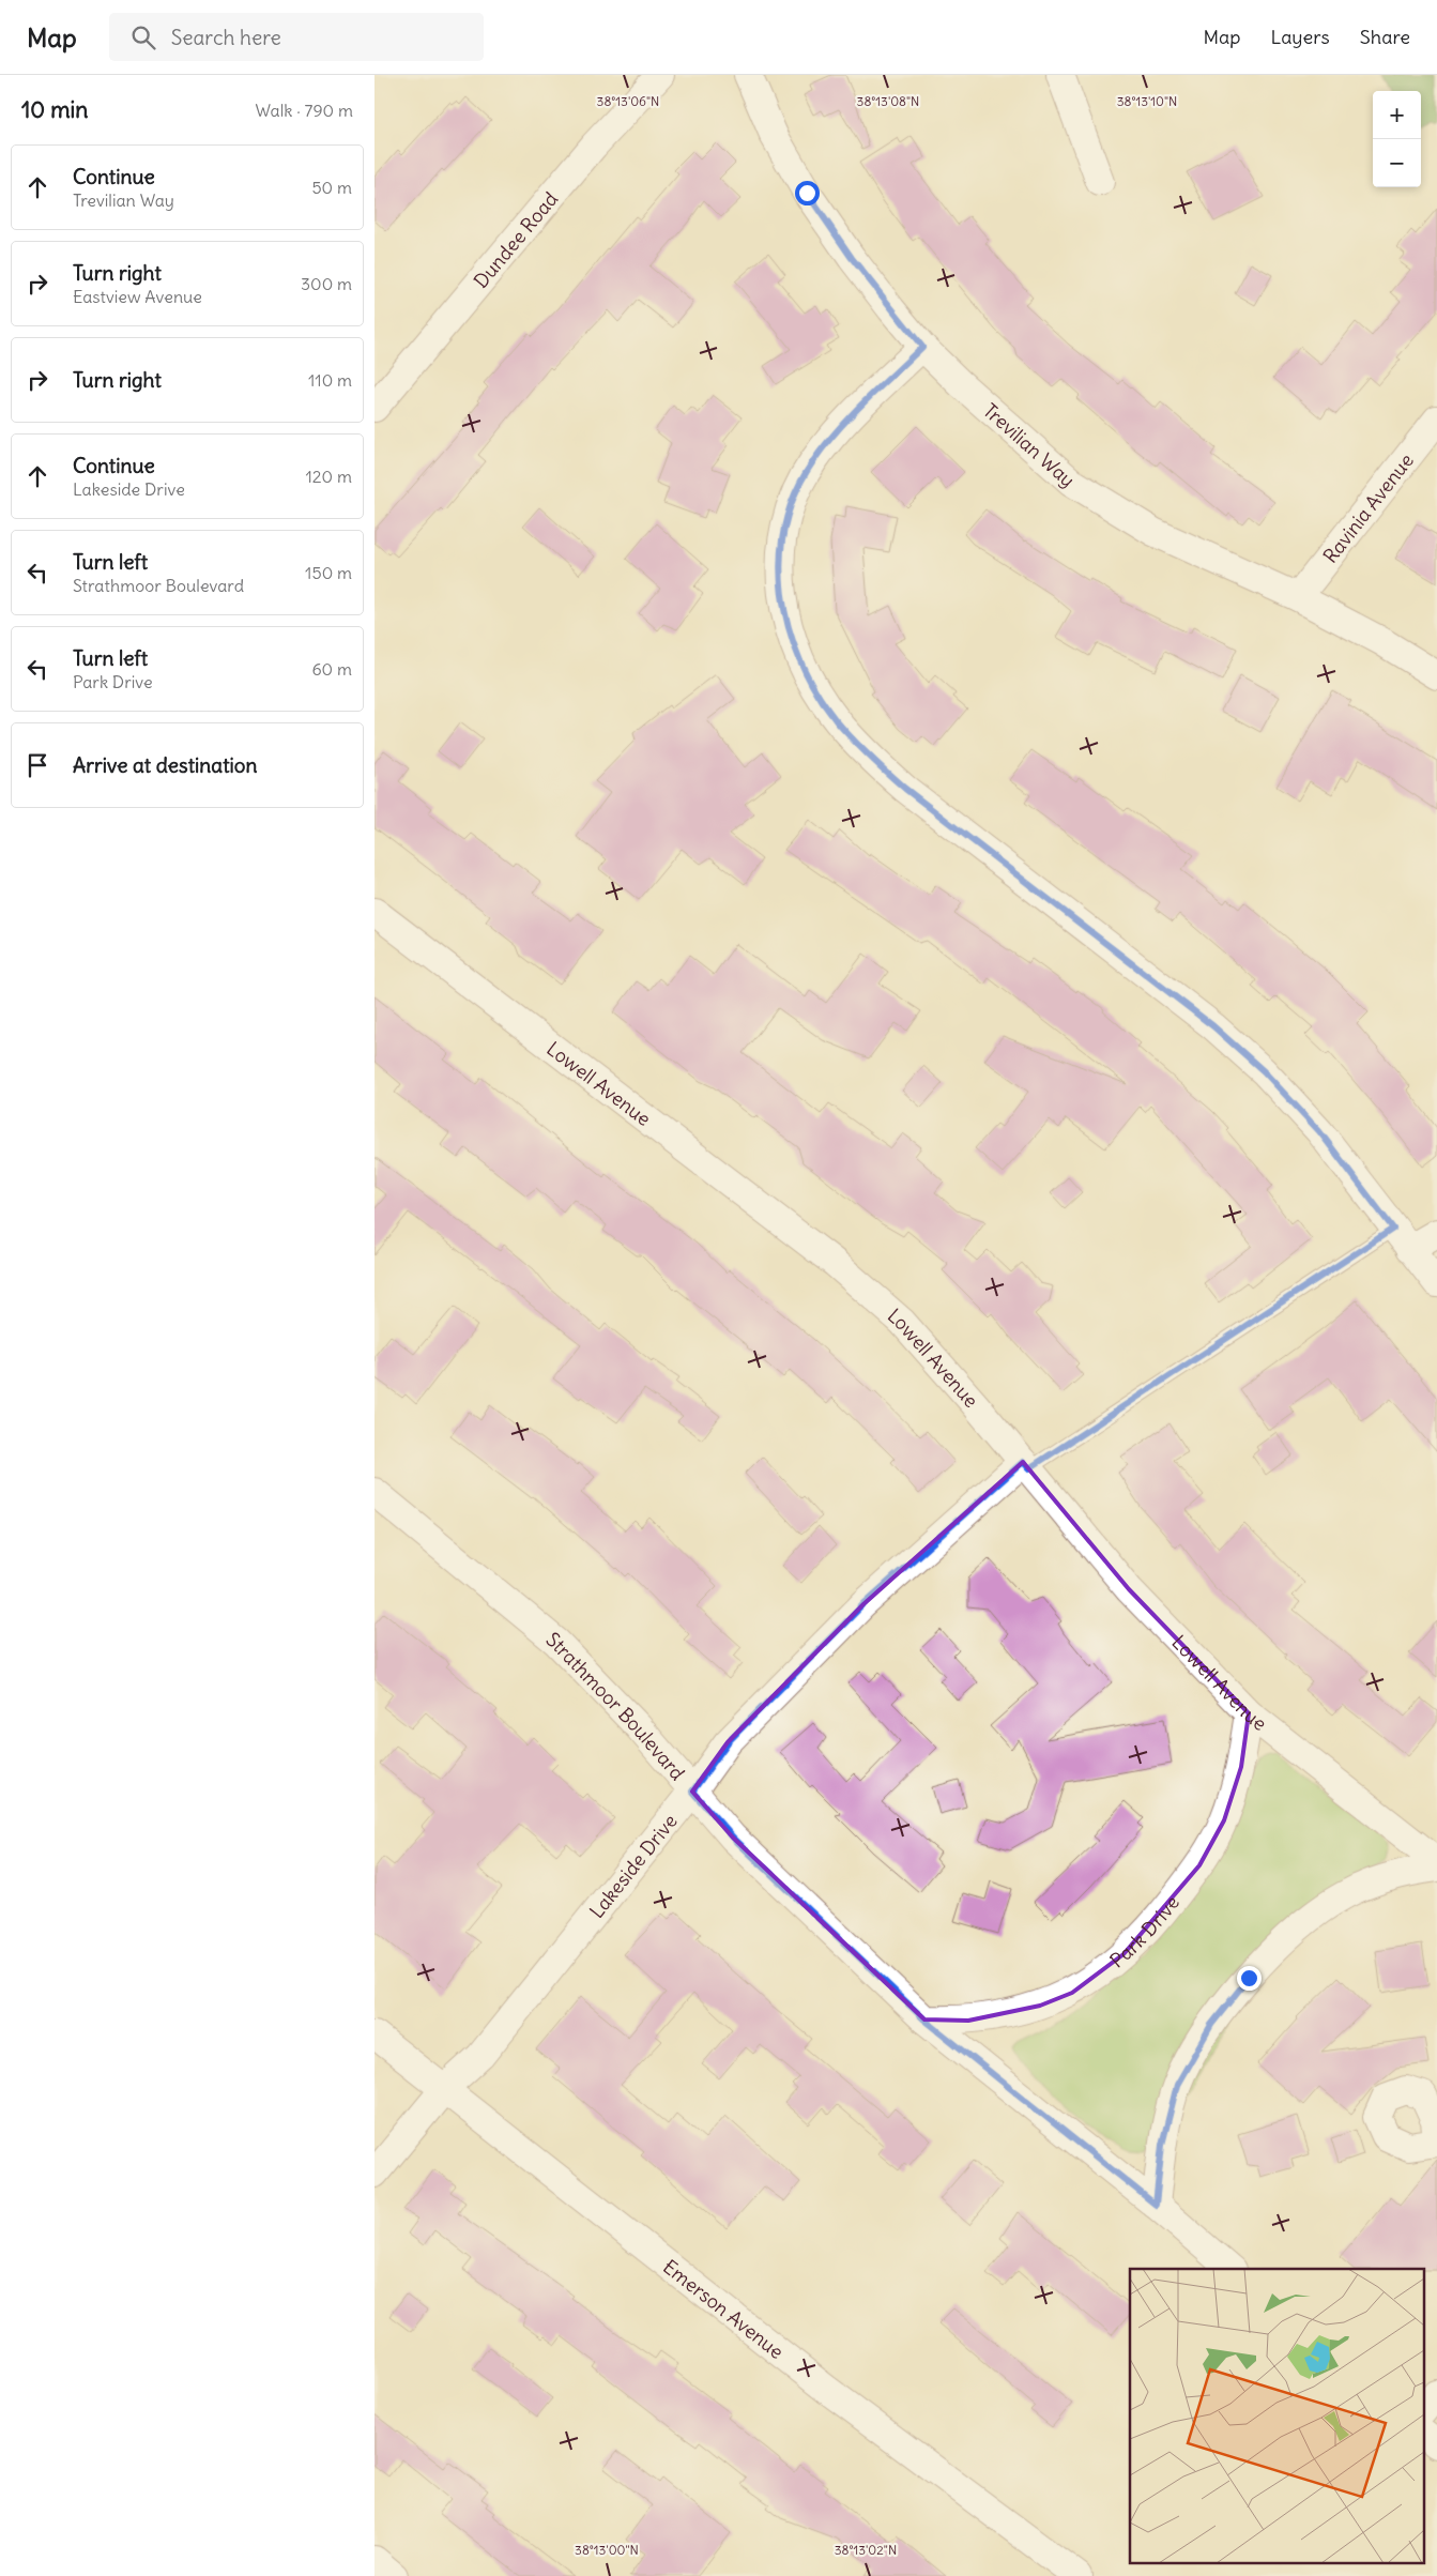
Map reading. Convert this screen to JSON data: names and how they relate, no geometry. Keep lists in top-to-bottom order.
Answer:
{
  "streets": {
    "street": [
      "Dundee Road",
      "Trevilian Way",
      "Ravinia Avenue",
      "Lowell Avenue",
      "Strathmoor Boulevard",
      "Lakeside Drive",
      "Park Drive",
      "Emerson Avenue"
    ]
  },
  "crossings": [
    ["Trevilian Way", "Ravinia Avenue"],
    ["Lowell Avenue", "Lakeside Drive"],
    ["Lowell Avenue", "Park Drive"],
    ["Strathmoor Boulevard", "Lakeside Drive"],
    ["Strathmoor Boulevard", "Park Drive"],
    ["Lakeside Drive", "Emerson Avenue"]
  ],
  "page": {
    "header": "Map",
    "search": "Search here",
    "nav": ["Map", "Layers", "Share"],
    "heading": ["10 min", "Walk · 790 m"],
    "map_buttons": ["+", "−"],
    "list": [
      ["Continue", "Trevilian Way", "50 m"],
      ["Turn right", "Eastview Avenue", "300 m"],
      ["Turn right", "110 m"],
      ["Continue", "Lakeside Drive", "120 m"],
      ["Turn left", "Strathmoor Boulevard", "150 m"],
      ["Turn left", "Park Drive", "60 m"],
      "Arrive at destination"
    ]
  },
  "coordinates": [
    "38°13'06\"N",
    "38°13'08\"N",
    "38°13'10\"N",
    "38°13'00\"N",
    "38°13'02\"N"
  ]
}
